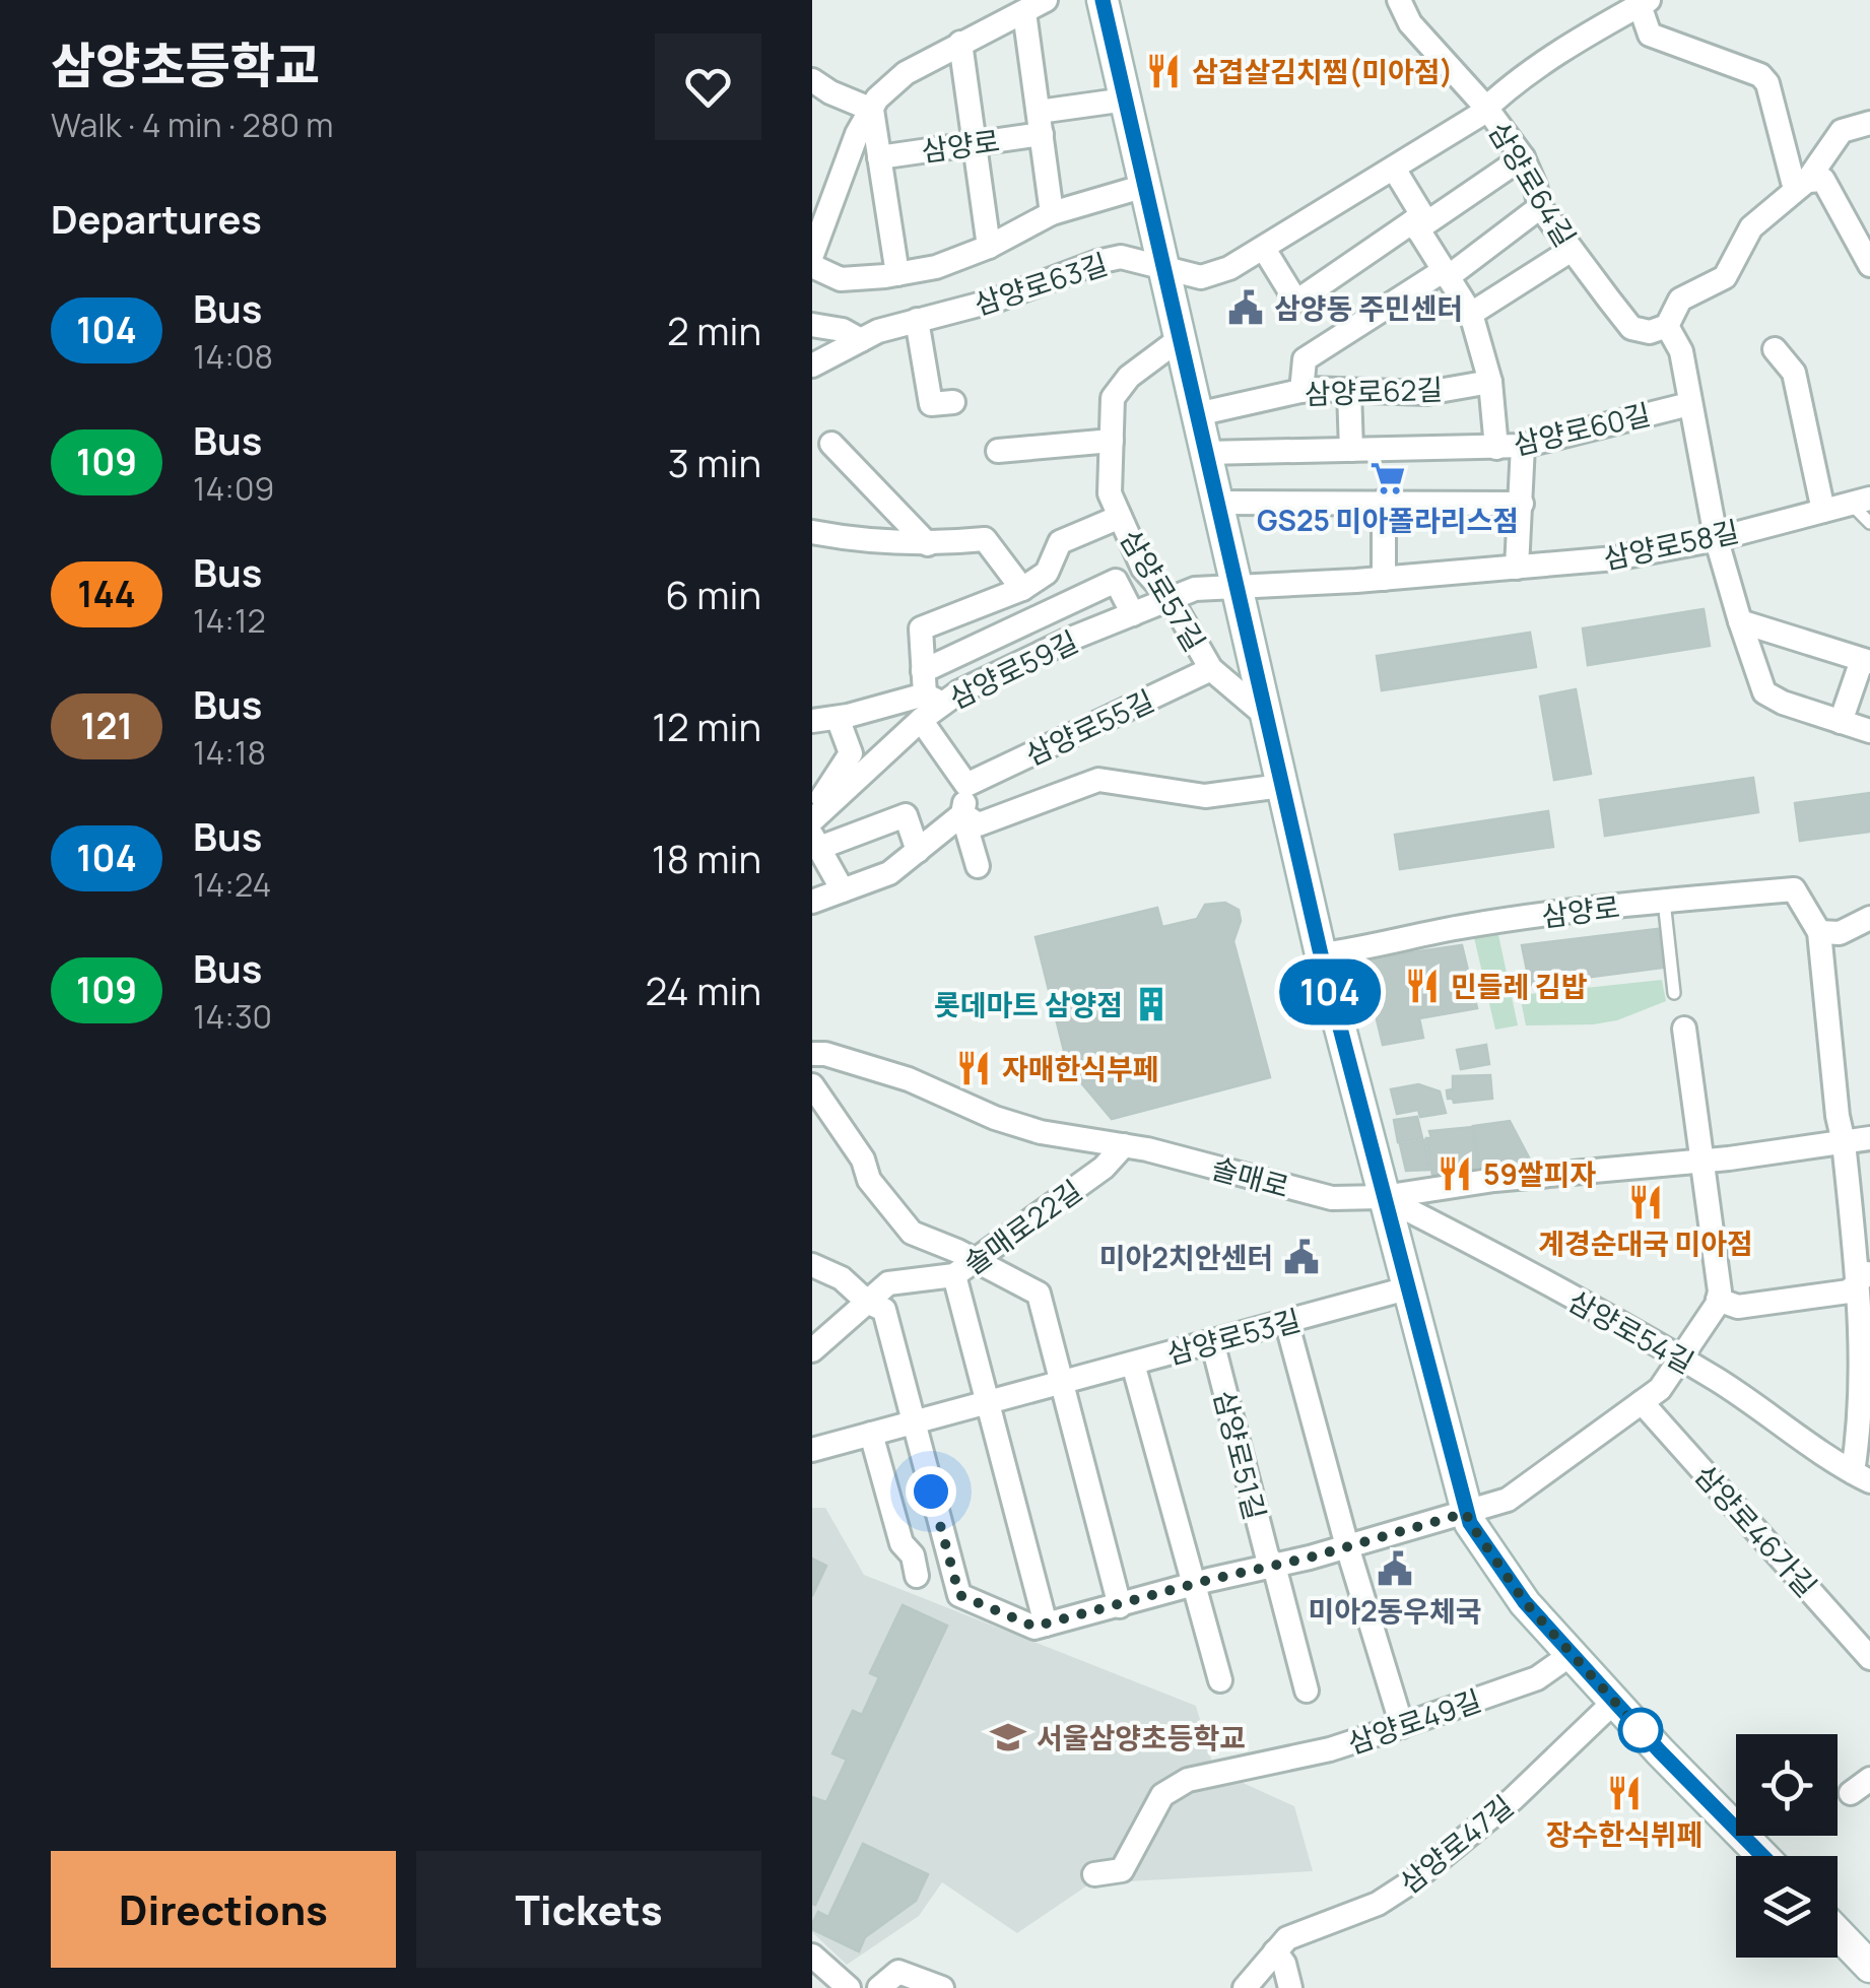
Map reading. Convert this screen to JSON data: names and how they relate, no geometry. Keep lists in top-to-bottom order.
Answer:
{
  "streets": {
    "street": [
      "삼양로",
      "삼양로64길",
      "삼양로63길",
      "삼양로62길",
      "삼양로60길",
      "삼양로58길",
      "삼양로57길",
      "삼양로59길",
      "삼양로55길",
      "솔매로",
      "솔매로22길",
      "삼양로54길",
      "삼양로53길",
      "삼양로51길",
      "삼양로46가길",
      "삼양로49길",
      "삼양로47길"
    ]
  },
  "crossings": [
    ["삼양로64길", "삼양로63길"],
    ["삼양로58길", "삼양로59길"],
    ["삼양로57길", "삼양로59길"],
    ["삼양로57길", "삼양로55길"],
    ["솔매로", "솔매로22길"],
    ["솔매로", "삼양로54길"],
    ["삼양로53길", "삼양로51길"]
  ],
  "places": {
    "restaurant": [
      "삼겹살김치찜(미아점)",
      "민들레 김밥",
      "자매한식부페",
      "59쌀피자",
      "계경순대국 미아점",
      "장수한식뷔페"
    ],
    "public building": ["삼양동 주민센터", "미아2치안센터", "미아2동우체국"],
    "supermarket": ["GS25 미아폴라리스점"],
    "building": ["롯데마트 삼양점"],
    "school or university": ["서울삼양초등학교"]
  },
  "lines": ["bus line 104"],
  "page": {
    "heading": [
      ["삼양초등학교", "Walk · 4 min · 280 m"],
      "Departures"
    ],
    "on_map": "104",
    "list": [
      {
        "mark": "104",
        "name": "Bus",
        "note": "14:08",
        "value": "2 min"
      },
      {
        "mark": "109",
        "name": "Bus",
        "note": "14:09",
        "value": "3 min"
      },
      {
        "mark": "144",
        "name": "Bus",
        "note": "14:12",
        "value": "6 min"
      },
      {
        "mark": "121",
        "name": "Bus",
        "note": "14:18",
        "value": "12 min"
      },
      {
        "mark": "104",
        "name": "Bus",
        "note": "14:24",
        "value": "18 min"
      },
      {
        "mark": "109",
        "name": "Bus",
        "note": "14:30",
        "value": "24 min"
      }
    ],
    "buttons": ["Directions", "Tickets"]
  }
}
